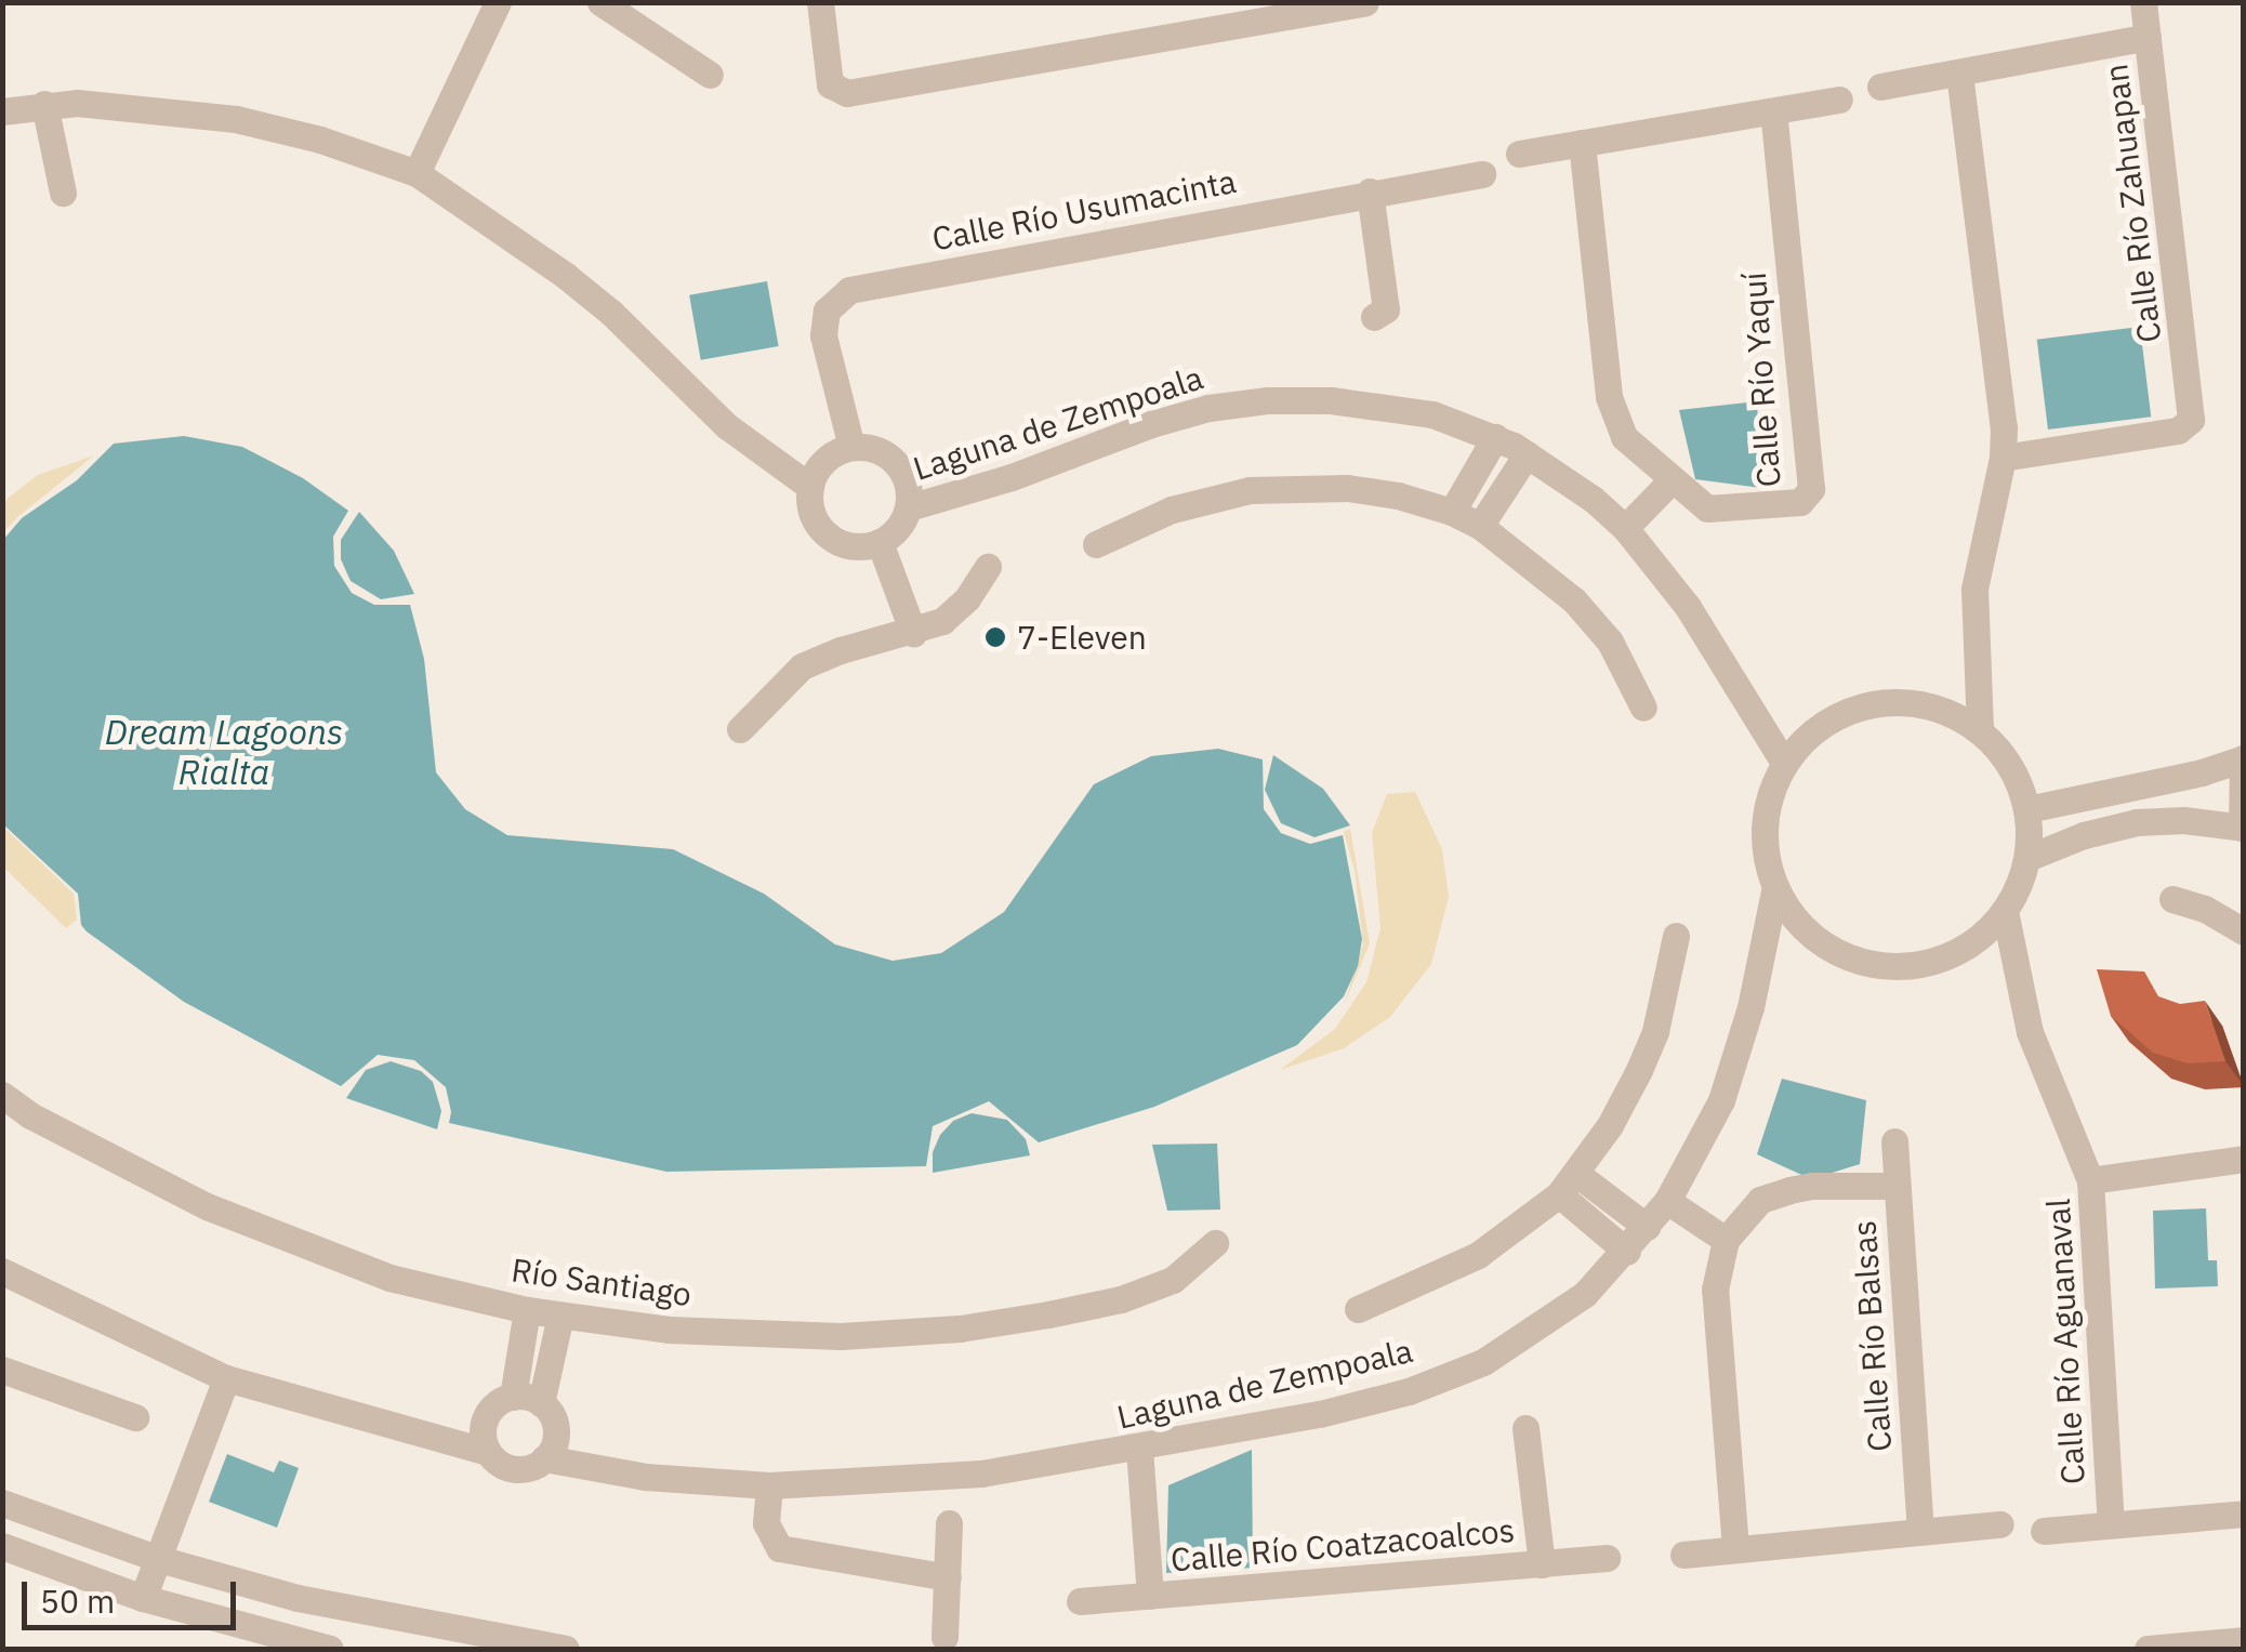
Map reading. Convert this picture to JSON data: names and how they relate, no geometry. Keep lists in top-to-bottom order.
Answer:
{
  "streets": {
    "street": [
      "Calle Río Zahuapan",
      "Calle Río Usumacinta",
      "Calle Río Yaquí",
      "Laguna de Zempoala",
      "Río Santiago",
      "Calle Río Balsas",
      "Calle Río Aguanaval",
      "Calle Río Coatzacoalcos"
    ]
  },
  "crossings": [
    ["Calle Río Usumacinta", "Laguna de Zempoala"],
    ["Laguna de Zempoala", "Calle Río Coatzacoalcos"]
  ],
  "water": ["Dream Lagoons Rialta"],
  "places": ["7-Eleven"],
  "scale_bar": "50 m"
}
